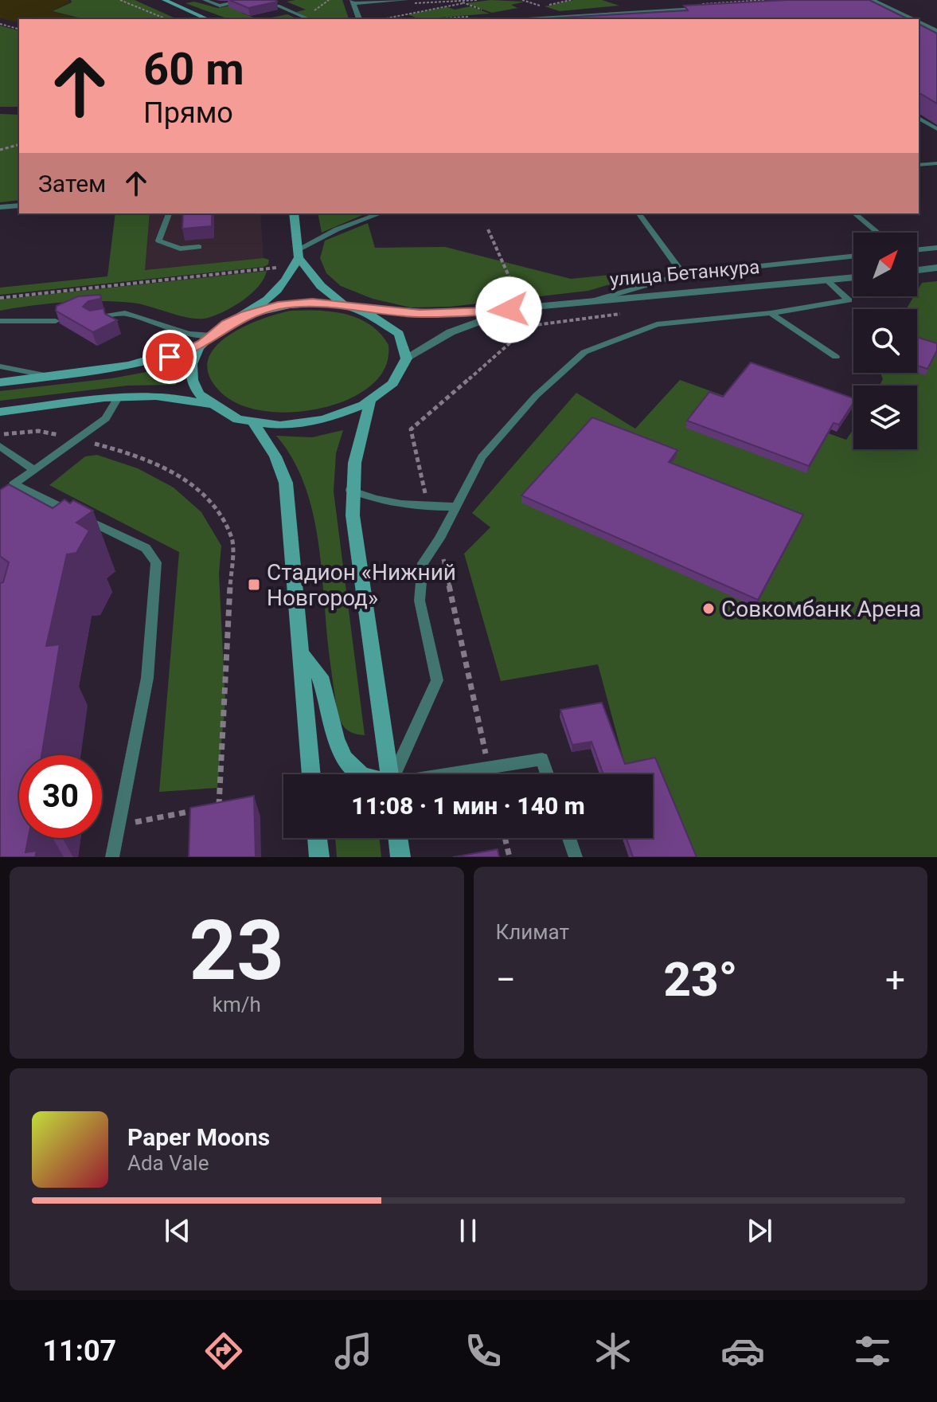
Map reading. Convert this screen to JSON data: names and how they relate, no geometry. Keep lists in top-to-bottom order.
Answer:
{
  "streets": {
    "street": ["улица Бетанкура"]
  },
  "places": {
    "transit": ["Стадион «Нижний Новгород»"],
    "other": ["Совкомбанк Арена"]
  },
  "north": "top right",
  "page": {
    "turn": ["60 m", "Прямо"],
    "then": "Затем",
    "limit": "30",
    "trip": "11:08 · 1 мин · 140 m",
    "tile": [
      ["23", "km/h"],
      "Климат"
    ],
    "heat": ["−", "23°", "+"],
    "song": ["Paper Moons", "Ada Vale"],
    "tabs": "11:07"
  }
}
